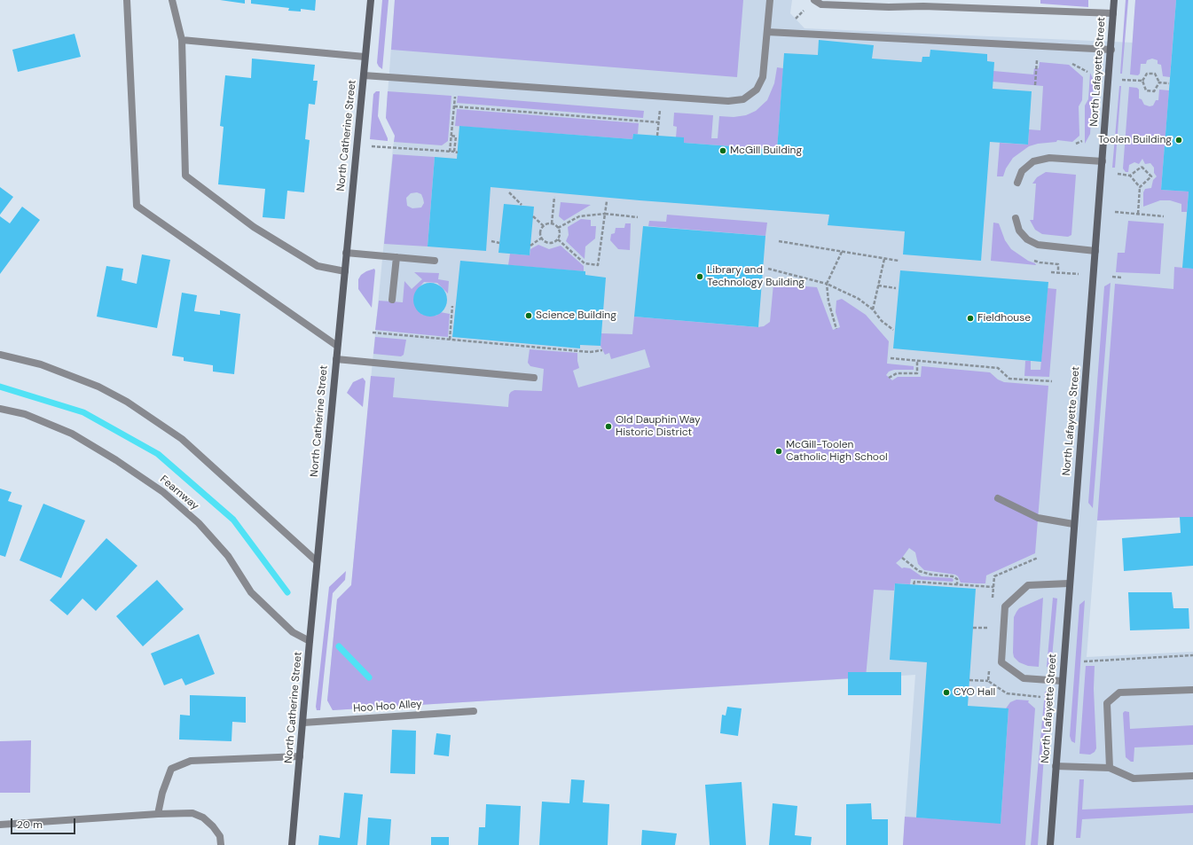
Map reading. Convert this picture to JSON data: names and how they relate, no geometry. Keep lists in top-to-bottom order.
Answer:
{
  "streets": {
    "street": [
      "North Lafayette Street",
      "North Catherine Street",
      "Fearnway",
      "Hoo Hoo Alley"
    ]
  },
  "crossings": [
    ["North Catherine Street", "Fearnway"],
    ["North Catherine Street", "Hoo Hoo Alley"]
  ],
  "places": [
    "Toolen Building",
    "McGill Building",
    "Library and Technology Building",
    "Science Building",
    "Fieldhouse",
    "Old Dauphin Way Historic District",
    "McGill-Toolen Catholic High School",
    "CYO Hall"
  ],
  "scale_bar": "20 m"
}
